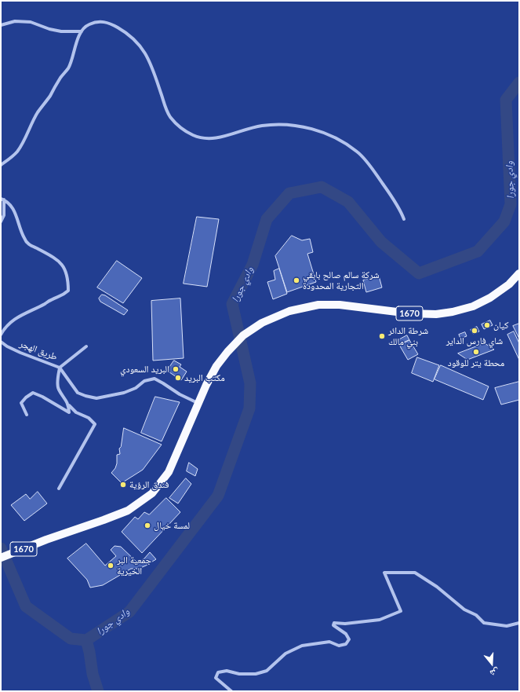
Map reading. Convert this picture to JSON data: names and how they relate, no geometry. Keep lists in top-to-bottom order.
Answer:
{
  "streets": {
    "main road": ["1670"],
    "street": ["طريق الهجر"]
  },
  "crossings": [
    ["1670", "طريق الهجر"]
  ],
  "water": ["وادي جورا"],
  "places": [
    "شركة سالم صالح بابقي التجارية المحدودة",
    "كيان",
    "شاي فارس الداير",
    "شرطة الدائر بني مالك",
    "محطة يتر للوقود",
    "البريد السعودي",
    "مكتب البريد",
    "فندق الرؤية",
    "لمسة خيال",
    "جمعية البر الخيرية"
  ],
  "north": "bottom"
}
